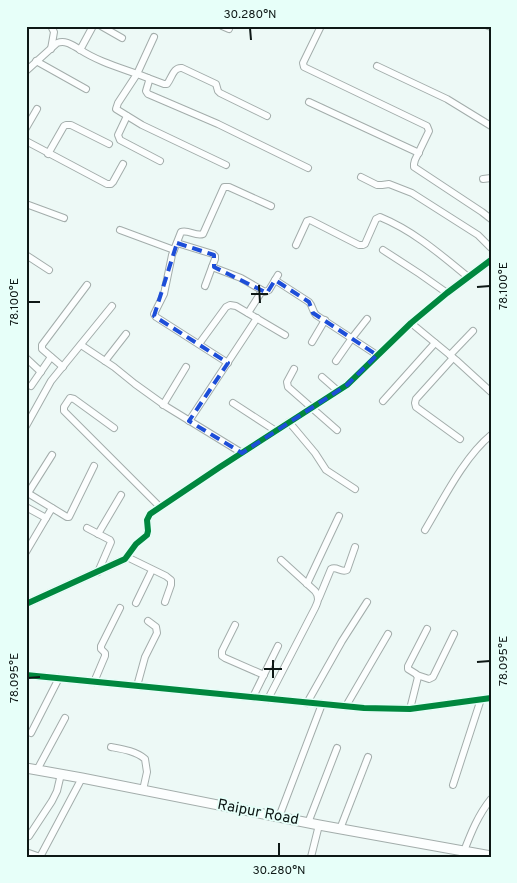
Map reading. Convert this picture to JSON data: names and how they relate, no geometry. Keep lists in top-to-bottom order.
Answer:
{
  "streets": {
    "main road": ["Raipur Road"]
  },
  "coordinates": ["30.280°N", "78.100°E", "78.095°E"]
}
